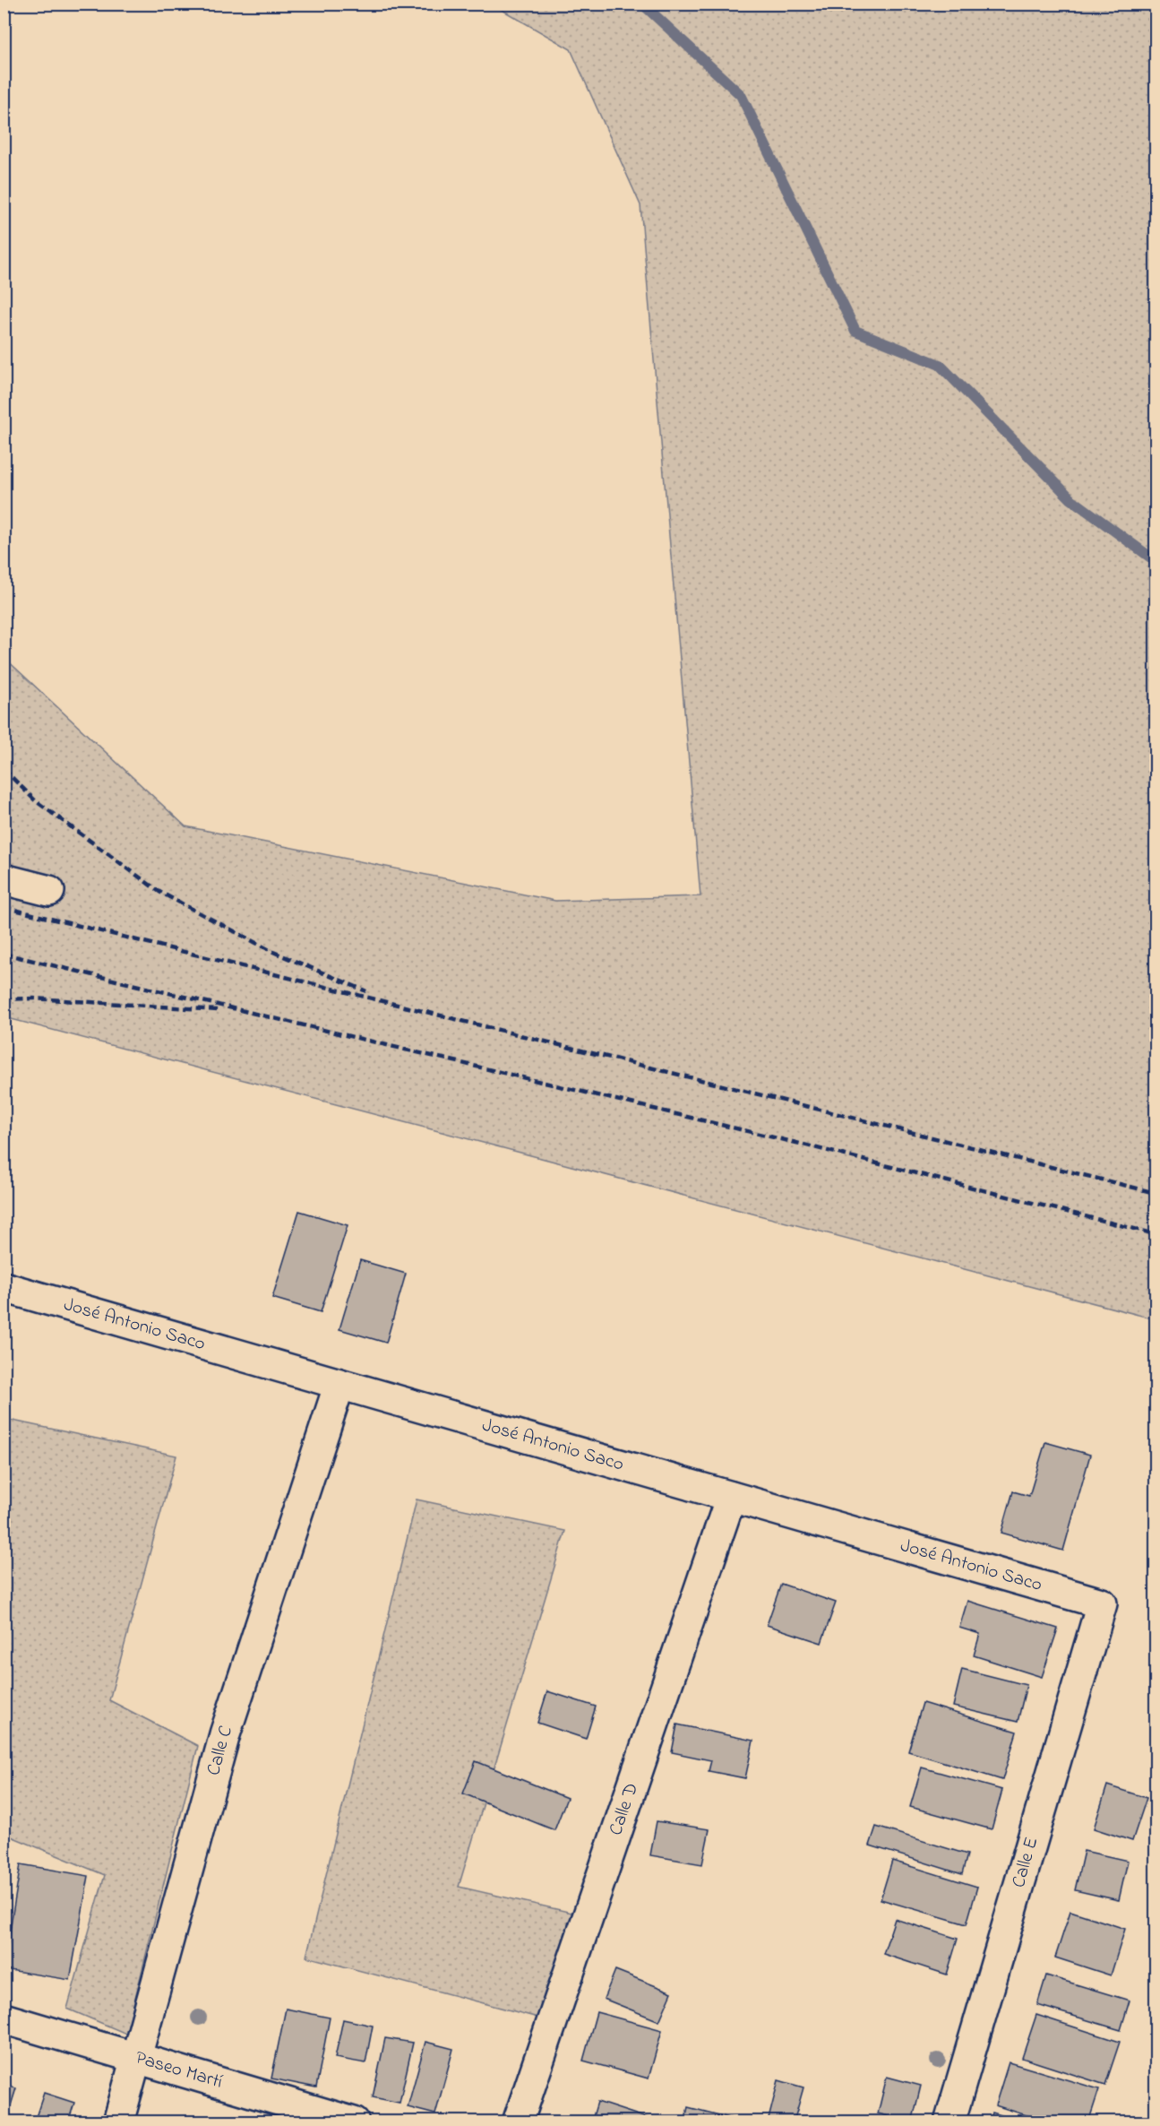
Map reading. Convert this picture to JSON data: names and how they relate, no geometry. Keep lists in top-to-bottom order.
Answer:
{
  "streets": {
    "street": [
      "José Antonio Saco",
      "Calle C",
      "Calle D",
      "Calle E",
      "Paseo Martí"
    ]
  },
  "crossings": [
    ["José Antonio Saco", "Calle C"],
    ["José Antonio Saco", "Calle D"],
    ["José Antonio Saco", "Calle E"],
    ["Calle C", "Paseo Martí"]
  ]
}
